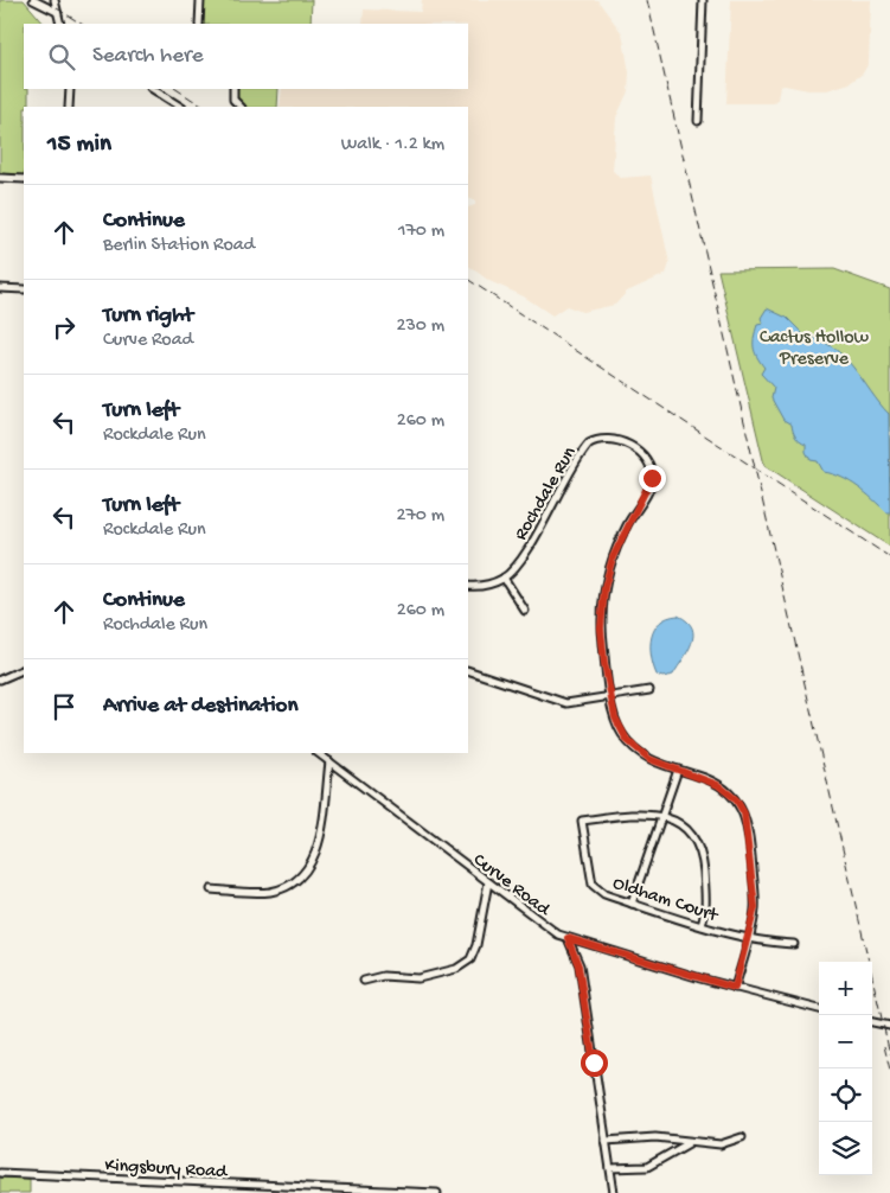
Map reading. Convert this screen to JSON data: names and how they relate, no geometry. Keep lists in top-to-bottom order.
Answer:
{
  "streets": {
    "street": [
      "Rochdale Run",
      "Curve Road",
      "Oldham Court",
      "Kingsbury Road"
    ]
  },
  "parks": ["Cactus Hollow Preserve"],
  "page": {
    "search": "Search here",
    "heading": ["15 min", "Walk · 1.2 km"],
    "list": [
      ["Continue", "Berlin Station Road", "170 m"],
      ["Turn right", "Curve Road", "230 m"],
      ["Turn left", "Rockdale Run", "260 m"],
      ["Turn left", "Rockdale Run", "270 m"],
      ["Continue", "Rochdale Run", "260 m"],
      "Arrive at destination"
    ],
    "map_buttons": ["+", "−"]
  }
}
